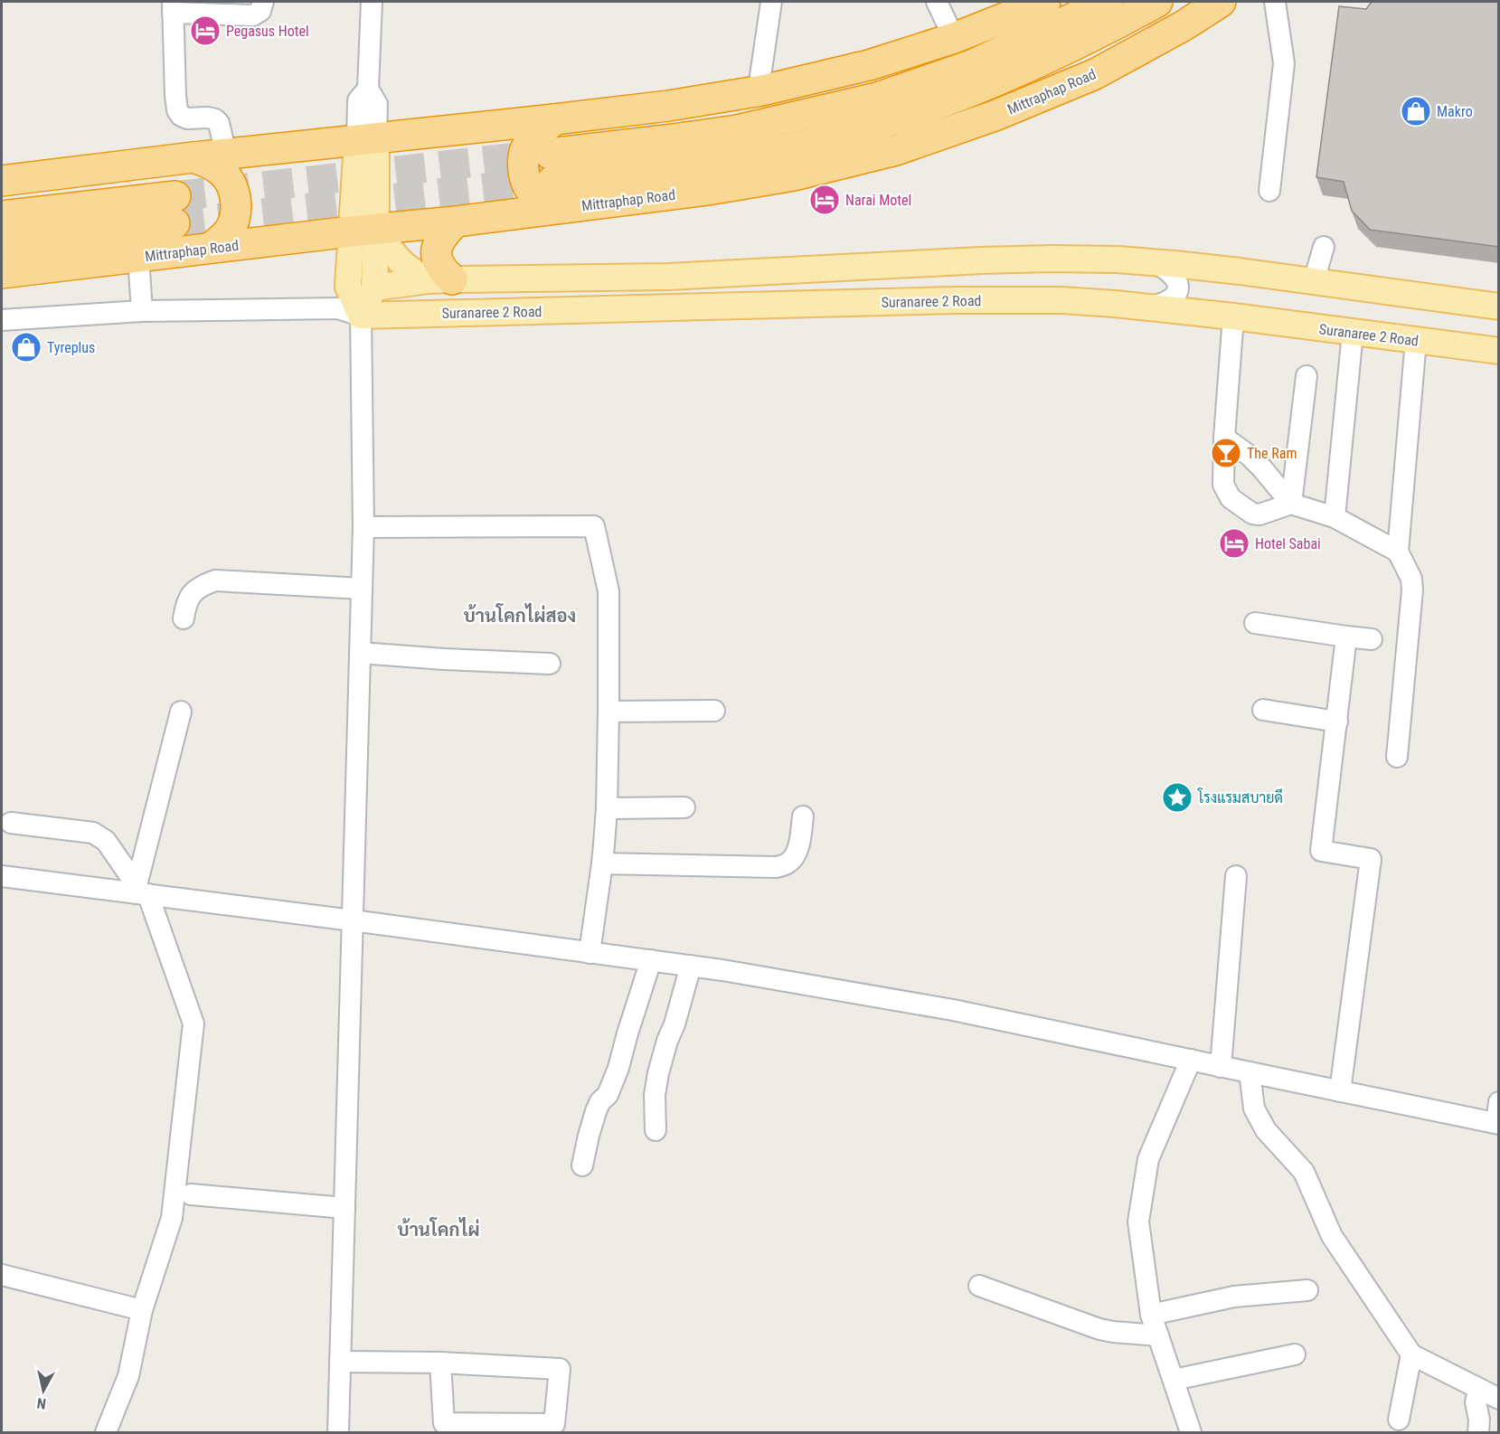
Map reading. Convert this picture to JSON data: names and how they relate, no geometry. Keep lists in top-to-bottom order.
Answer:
{
  "streets": {
    "highway": ["Mittraphap Road"],
    "main road": ["Suranaree 2 Road"]
  },
  "districts": ["บ้านโคกไผ่สอง", "บ้านโคกไผ่"],
  "places": {
    "hotel": ["Pegasus Hotel", "Narai Motel", "Hotel Sabai"],
    "shop": ["Makro", "Tyreplus"],
    "bar": ["The Ram"],
    "place": ["โรงแรมสบายดี"]
  },
  "north": "bottom"
}
